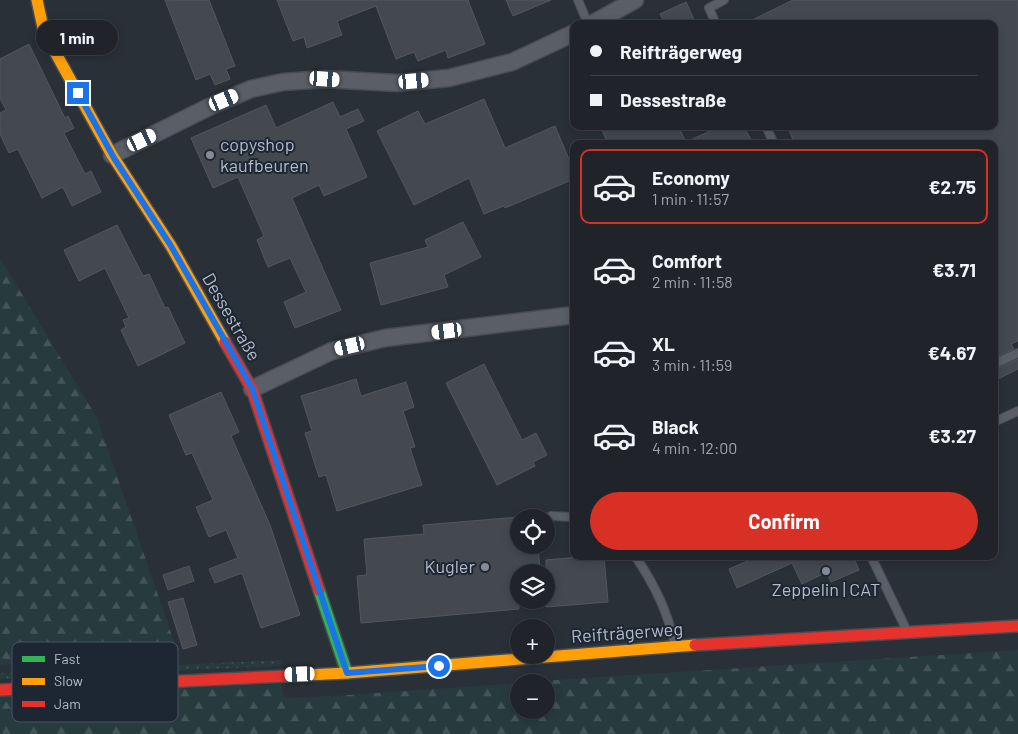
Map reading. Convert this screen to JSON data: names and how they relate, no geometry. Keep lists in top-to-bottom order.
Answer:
{
  "streets": {
    "street": ["Dessestraße", "Reifträgerweg"]
  },
  "crossings": [
    ["Dessestraße", "Reifträgerweg"]
  ],
  "places": ["copyshop kaufbeuren", "Kugler", "Zeppelin | CAT"],
  "legend": ["Fast", "Slow", "Jam"],
  "page": {
    "bubble": "1 min",
    "banner": ["Reifträgerweg", "Dessestraße"],
    "list": [
      {
        "name": "Economy",
        "note": "1 min · 11:57",
        "value": "€2.75"
      },
      {
        "name": "Comfort",
        "note": "2 min · 11:58",
        "value": "€3.71"
      },
      {
        "name": "XL",
        "note": "3 min · 11:59",
        "value": "€4.67"
      },
      {
        "name": "Black",
        "note": "4 min · 12:00",
        "value": "€3.27"
      }
    ],
    "buttons": "Confirm",
    "map_buttons": ["+", "−"]
  }
}
